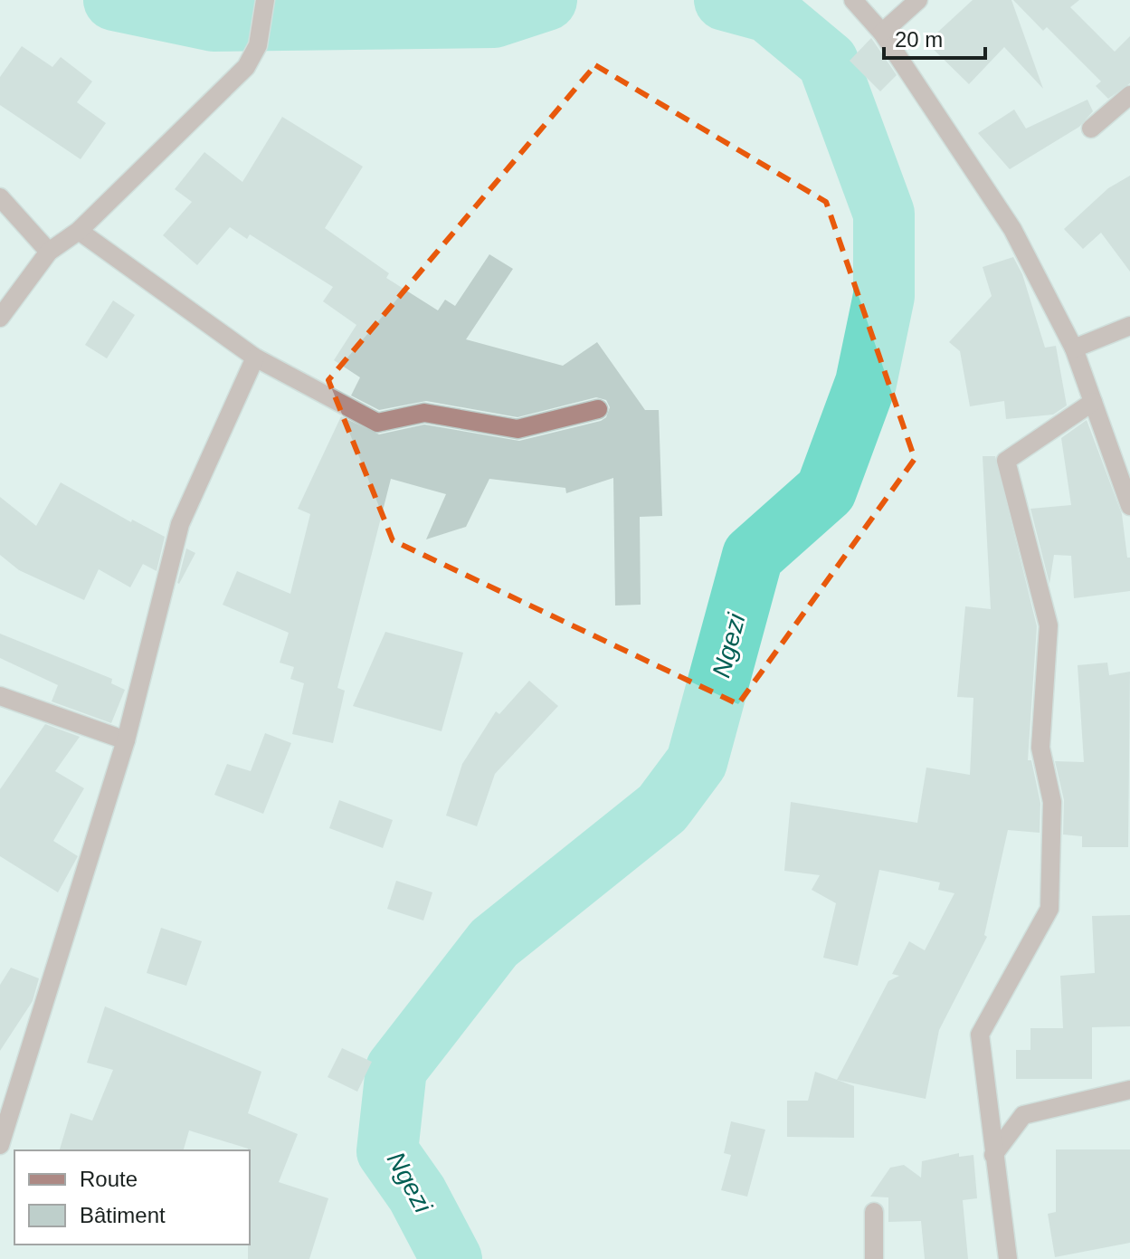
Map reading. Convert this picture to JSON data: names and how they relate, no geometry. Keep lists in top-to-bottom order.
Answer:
{
  "water": ["Ngezi"],
  "legend": ["Route", "Bâtiment"],
  "scale_bar": "20 m"
}
